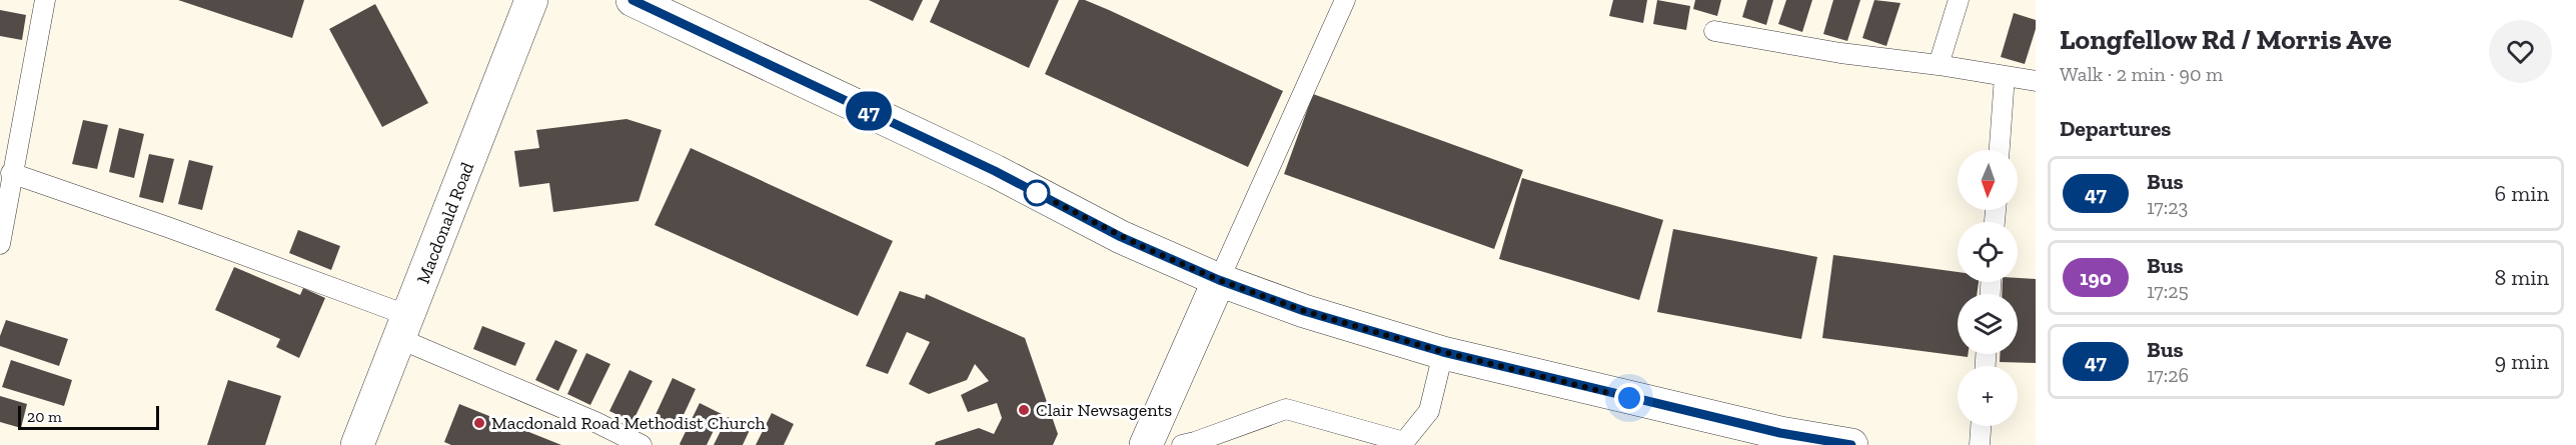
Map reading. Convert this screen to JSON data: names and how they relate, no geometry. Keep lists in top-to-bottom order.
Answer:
{
  "streets": {
    "street": ["Macdonald Road"]
  },
  "places": ["Clair Newsagents", "Macdonald Road Methodist Church"],
  "lines": ["bus line 47"],
  "scale_bar": "20 m",
  "north": "bottom",
  "page": {
    "on_map": "47",
    "heading": [
      ["Longfellow Rd / Morris Ave", "Walk · 2 min · 90 m"],
      "Departures"
    ],
    "map_buttons": "+",
    "list": [
      {
        "mark": "47",
        "name": "Bus",
        "note": "17:23",
        "value": "6 min"
      },
      {
        "mark": "190",
        "name": "Bus",
        "note": "17:25",
        "value": "8 min"
      },
      {
        "mark": "47",
        "name": "Bus",
        "note": "17:26",
        "value": "9 min"
      }
    ],
    "scale": "20 m"
  }
}
